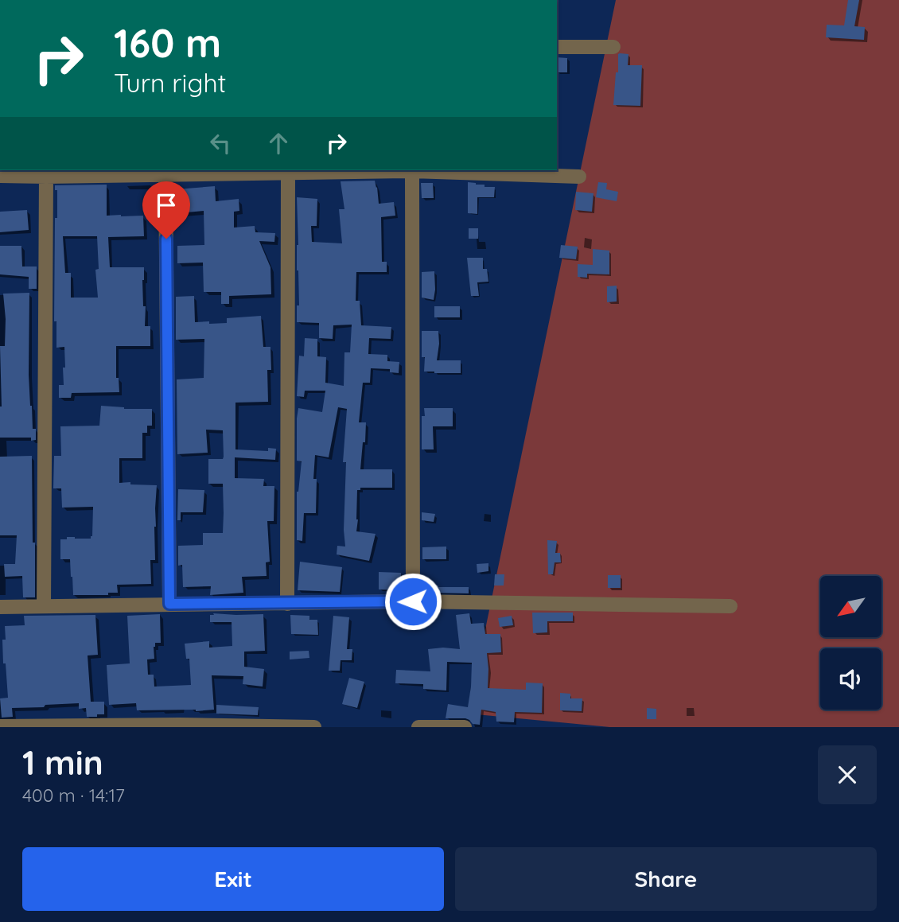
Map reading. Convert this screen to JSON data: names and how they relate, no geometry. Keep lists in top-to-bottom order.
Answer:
{
  "north": "bottom left",
  "page": {
    "turn": ["160 m", "Turn right"],
    "heading": ["1 min", "400 m · 14:17"],
    "buttons": ["Exit", "Share"]
  }
}
